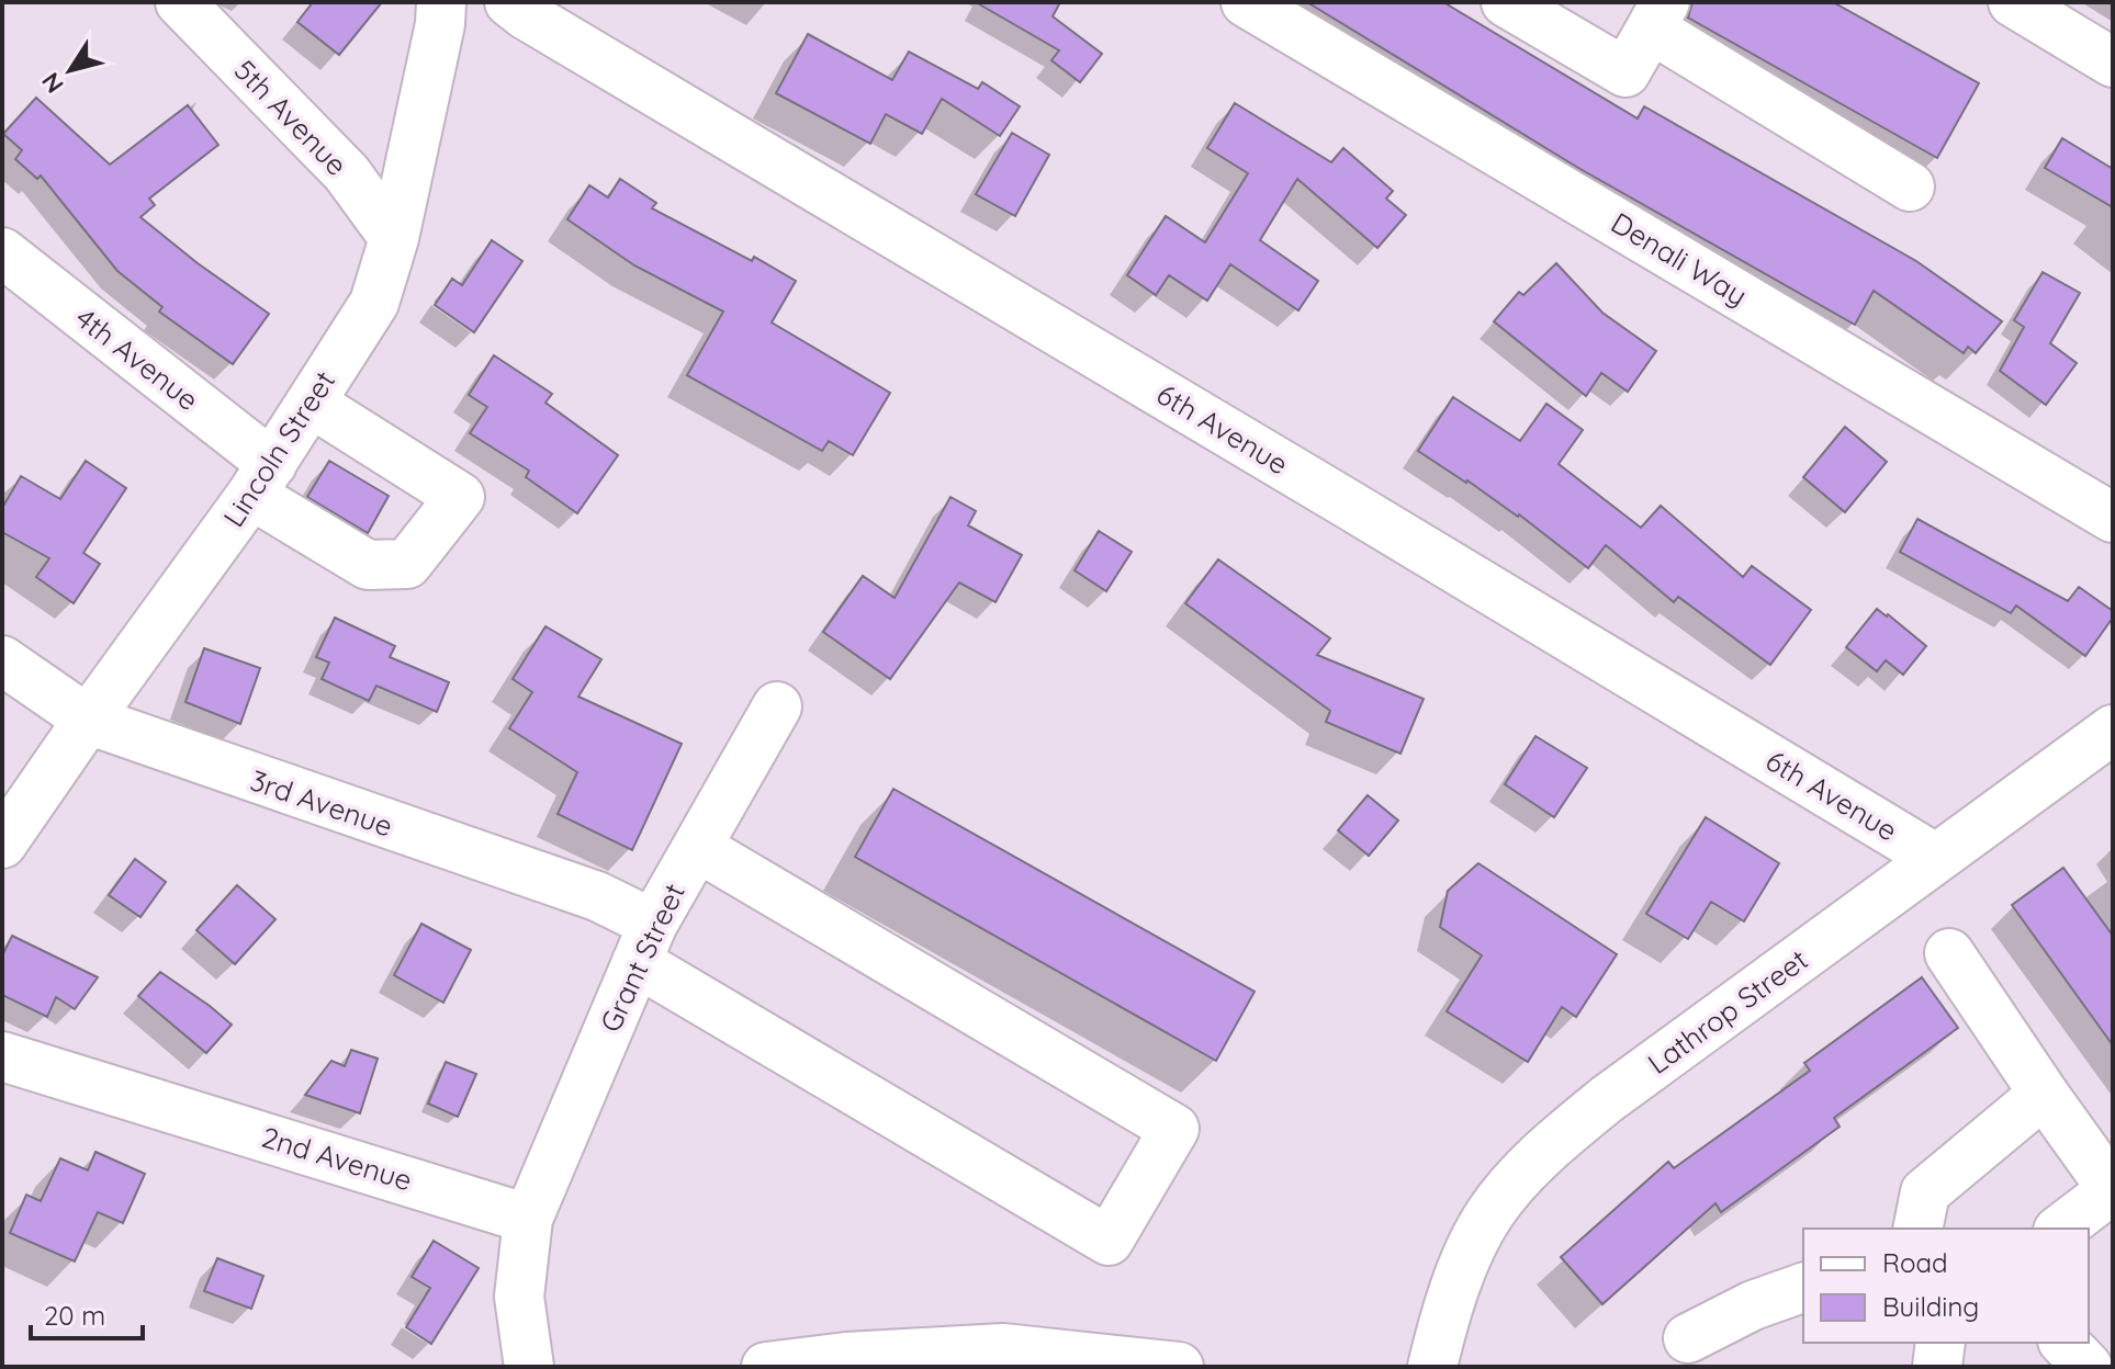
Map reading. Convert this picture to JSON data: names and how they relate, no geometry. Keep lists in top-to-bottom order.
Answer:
{
  "streets": {
    "street": [
      "5th Avenue",
      "Denali Way",
      "4th Avenue",
      "6th Avenue",
      "Lincoln Street",
      "3rd Avenue",
      "Grant Street",
      "Lathrop Street",
      "2nd Avenue"
    ]
  },
  "crossings": [
    ["5th Avenue", "Lincoln Street"],
    ["4th Avenue", "Lincoln Street"],
    ["6th Avenue", "Lathrop Street"],
    ["Lincoln Street", "3rd Avenue"],
    ["3rd Avenue", "Grant Street"],
    ["Grant Street", "2nd Avenue"]
  ],
  "legend": ["Road", "Building"],
  "scale_bar": "20 m",
  "north": "bottom left"
}
